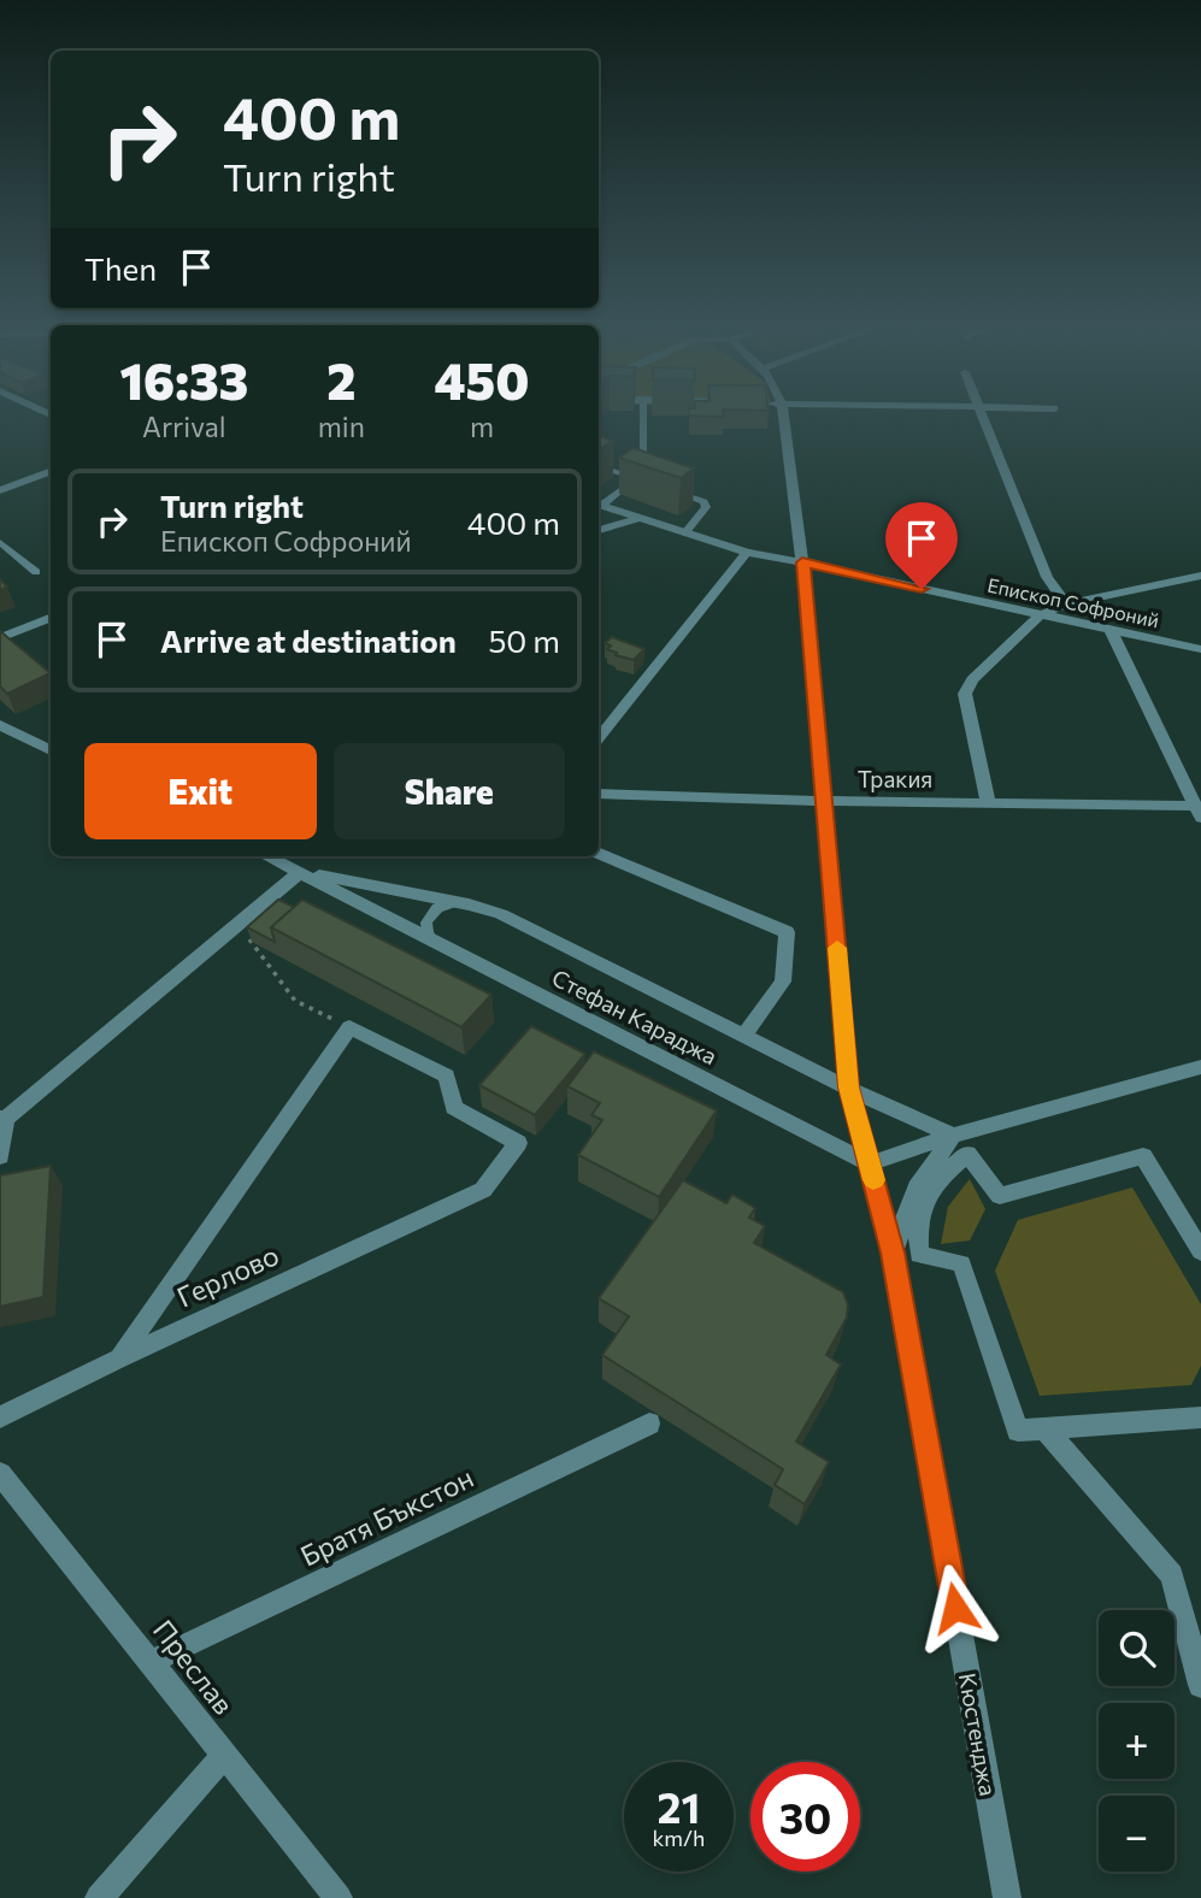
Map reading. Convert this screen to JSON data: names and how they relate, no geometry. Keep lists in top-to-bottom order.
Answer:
{
  "streets": {
    "street": [
      "Епископ Софроний",
      "Тракия",
      "Стефан Караджа",
      "Герлово",
      "Братя Бъкстон",
      "Преслав",
      "Кюстенджа"
    ]
  },
  "crossings": [
    ["Епископ Софроний", "Кюстенджа"],
    ["Тракия", "Кюстенджа"],
    ["Стефан Караджа", "Кюстенджа"],
    ["Братя Бъкстон", "Преслав"]
  ],
  "page": {
    "turn": ["400 m", "Turn right"],
    "then": "Then",
    "eta": [
      "16:33",
      "Arrival",
      "2",
      "min",
      "450",
      "m"
    ],
    "list": [
      {
        "name": "Turn right",
        "note": "Епископ Софроний",
        "value": "400 m"
      },
      {
        "name": "Arrive at destination",
        "value": "50 m"
      }
    ],
    "buttons": ["Exit", "Share"],
    "map_buttons": ["+", "−"],
    "speed": "21 km/h",
    "limit": "30"
  }
}
